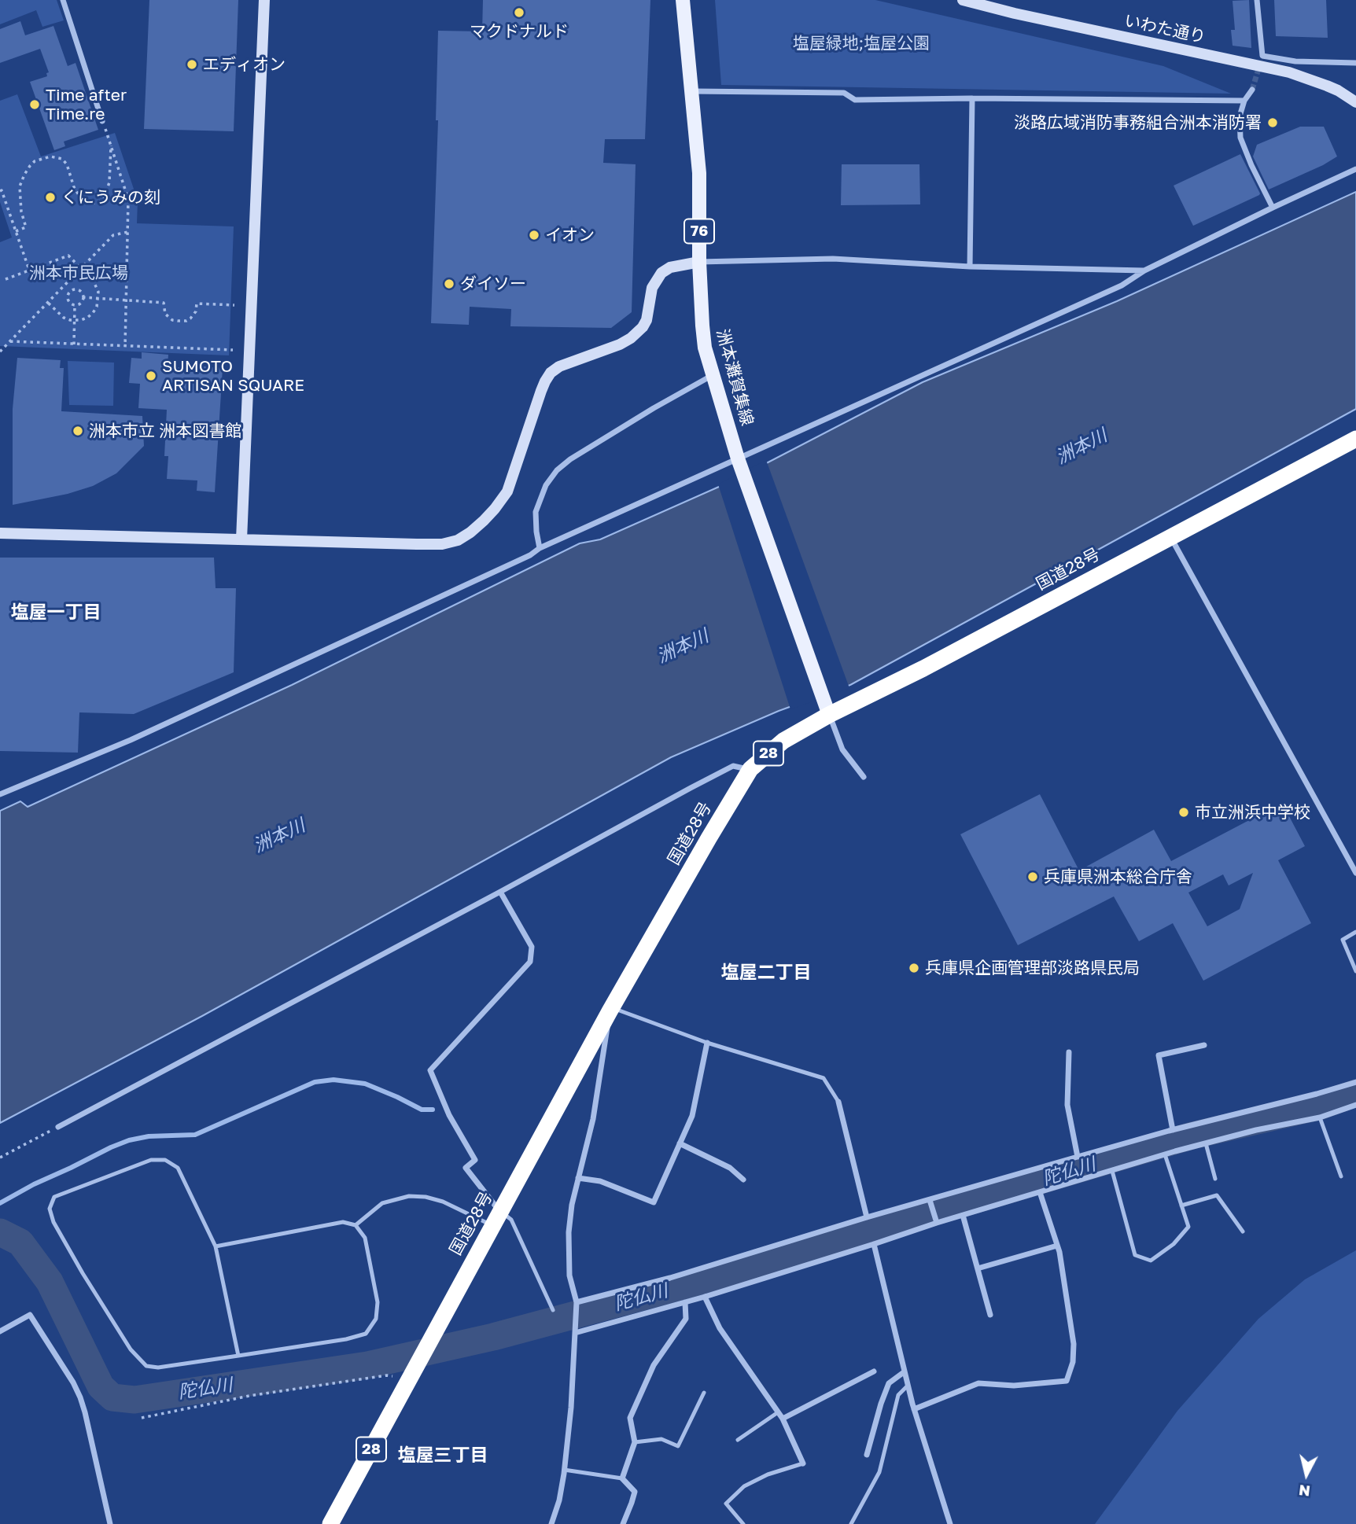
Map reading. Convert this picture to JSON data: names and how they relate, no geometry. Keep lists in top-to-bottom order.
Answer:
{
  "streets": {
    "highway": ["国道28号", "28"],
    "main road": ["76", "洲本灘賀集線"],
    "street": ["いわた通り"]
  },
  "crossings": [
    ["洲本灘賀集線", "国道28号"]
  ],
  "districts": ["塩屋一丁目", "塩屋二丁目", "塩屋三丁目"],
  "water": ["洲本川", "陀仏川"],
  "parks": ["塩屋緑地;塩屋公園", "洲本市民広場"],
  "places": [
    "マクドナルド",
    "エディオン",
    "Time after Time.re",
    "淡路広域消防事務組合洲本消防署",
    "くにうみの刻",
    "イオン",
    "ダイソー",
    "SUMOTO ARTISAN SQUARE",
    "洲本市立 洲本図書館",
    "市立洲浜中学校",
    "兵庫県洲本総合庁舎",
    "兵庫県企画管理部淡路県民局"
  ],
  "north": "bottom"
}
